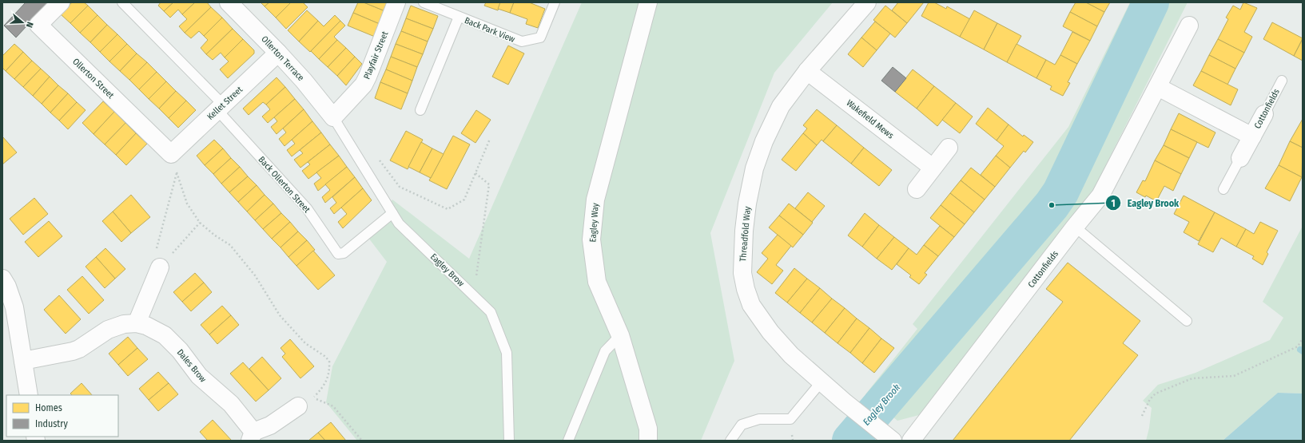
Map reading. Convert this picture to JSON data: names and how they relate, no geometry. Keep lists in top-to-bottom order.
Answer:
{
  "streets": {
    "street": [
      "Playfair Street",
      "Ollerton Terrace",
      "Ollerton Street",
      "Kellet Street",
      "Cottonfields",
      "Wakefield Mews",
      "Eagley Way",
      "Threadfold Way",
      "Dales Brow"
    ],
    "lane": ["Back Park View", "Back Ollerton Street", "Eagley Brow"]
  },
  "crossings": [
    ["Playfair Street", "Ollerton Terrace"],
    ["Playfair Street", "Eagley Brow"],
    ["Ollerton Terrace", "Kellet Street"],
    ["Ollerton Terrace", "Eagley Brow"],
    ["Ollerton Street", "Kellet Street"],
    ["Kellet Street", "Back Ollerton Street"],
    ["Wakefield Mews", "Threadfold Way"],
    ["Back Ollerton Street", "Eagley Brow"]
  ],
  "water": ["Eagley Brook"],
  "places": ["Eagley Brook"],
  "legend": ["Homes", "Industry"],
  "north": "right"
}
